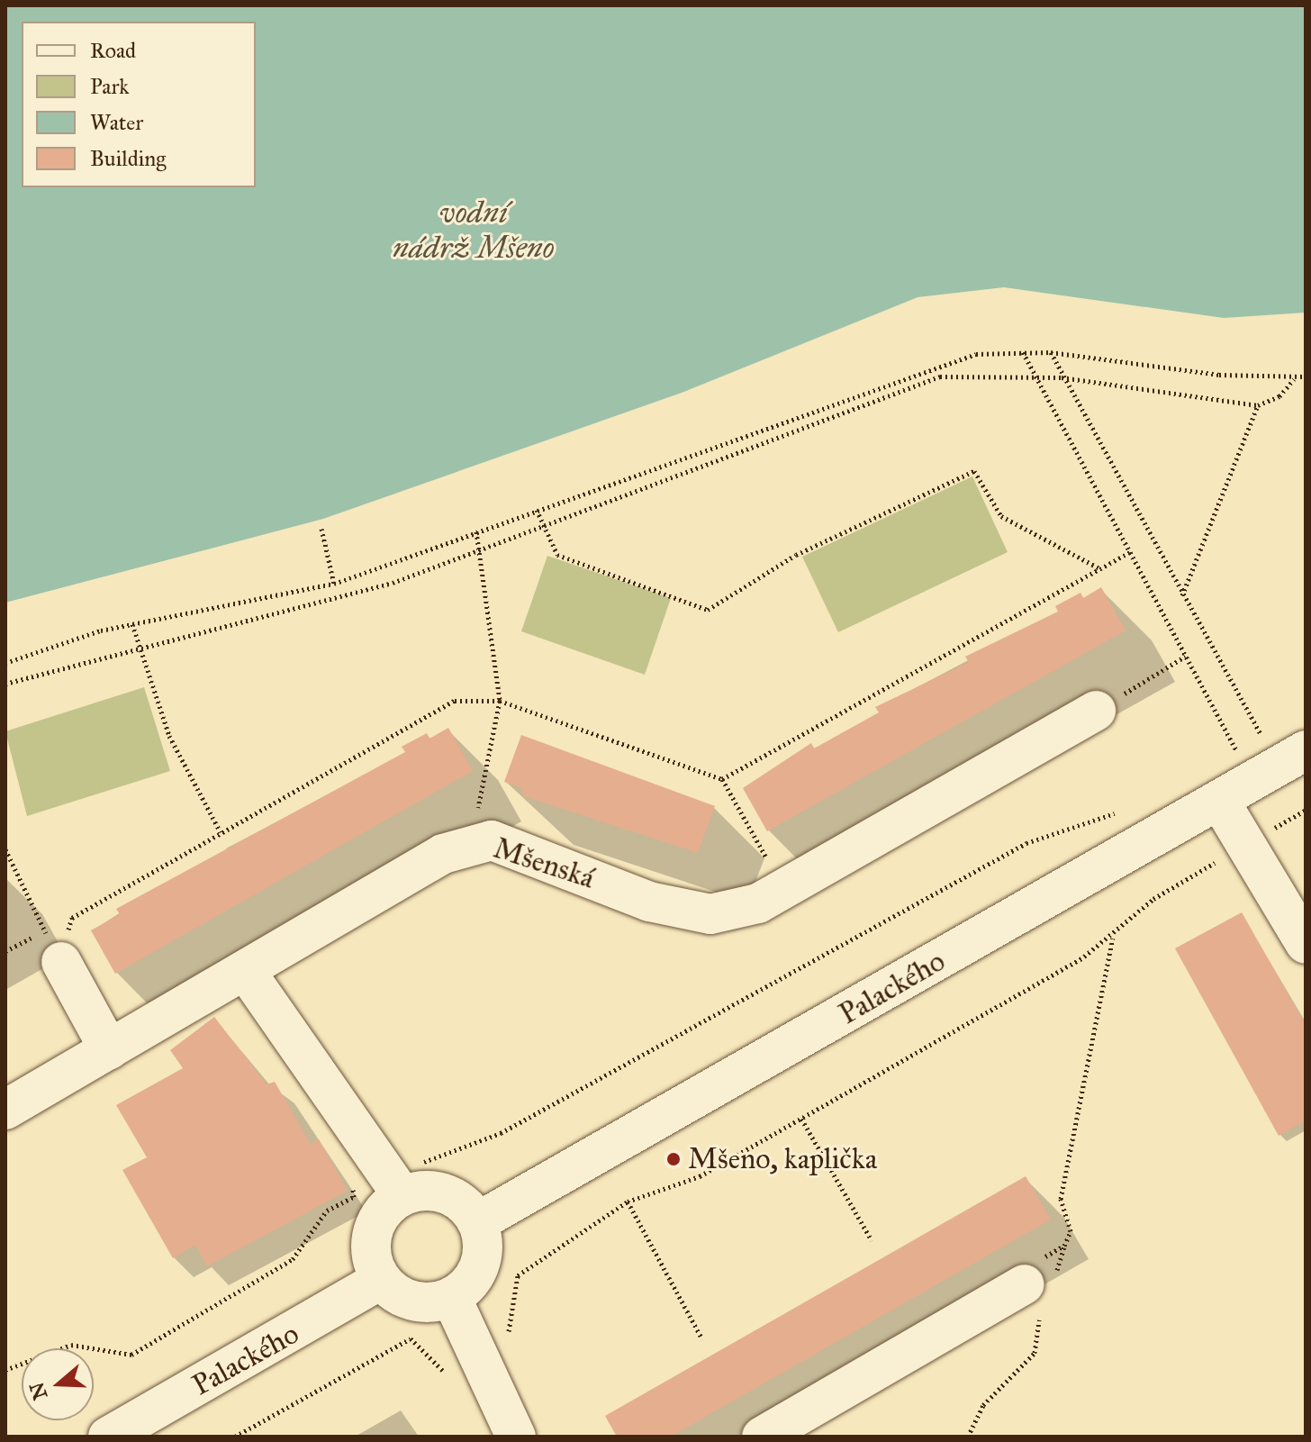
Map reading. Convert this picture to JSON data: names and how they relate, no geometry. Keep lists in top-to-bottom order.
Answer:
{
  "streets": {
    "street": ["Mšenská", "Palackého"]
  },
  "water": ["vodní nádrž Mšeno"],
  "places": ["Mšeno, kaplička"],
  "legend": [
    "Road",
    "Park",
    "Water",
    "Building"
  ],
  "north": "left"
}
